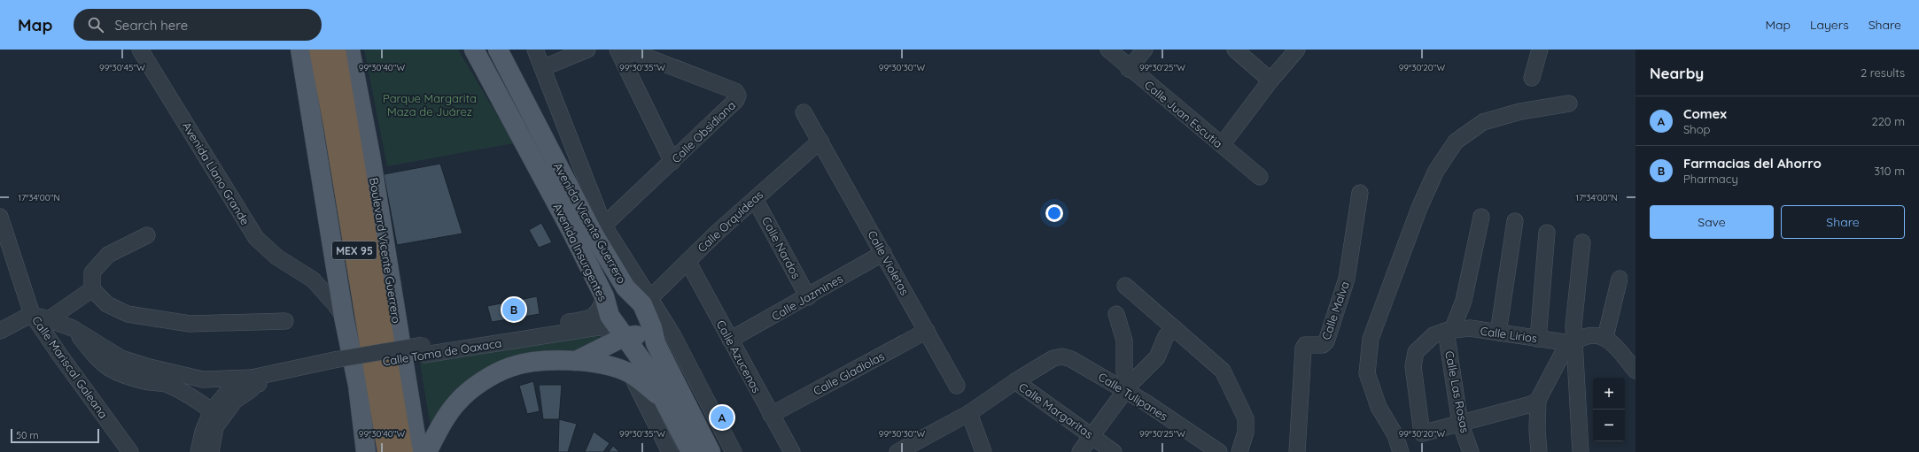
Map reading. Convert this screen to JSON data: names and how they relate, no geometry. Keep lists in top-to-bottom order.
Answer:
{
  "streets": {
    "highway": ["MEX 95", "Boulevard Vicente Guerrero"],
    "main road": ["Avenida Vicente Guerrero", "Avenida Insurgentes"],
    "street": [
      "Calle Juan Escutia",
      "Calle Obsidiana",
      "Avenida Llano Grande",
      "Calle Orquídeas",
      "Calle Nardos",
      "Calle Violetas",
      "Calle Jazmines",
      "Calle Malva",
      "Calle Lirios",
      "Calle Toma de Oaxaca",
      "Calle Azucenas",
      "Calle Mariscal Galeana",
      "Calle Gladiolas",
      "Calle Las Rosas",
      "Calle Tulipanes",
      "Calle Margaritas"
    ]
  },
  "crossings": [
    ["Calle Obsidiana", "Avenida Vicente Guerrero"],
    ["Calle Orquídeas", "Avenida Vicente Guerrero"],
    ["Calle Orquídeas", "Calle Nardos"],
    ["Calle Orquídeas", "Calle Violetas"],
    ["Calle Orquídeas", "Calle Azucenas"],
    ["Calle Nardos", "Calle Jazmines"],
    ["Avenida Insurgentes", "Calle Toma de Oaxaca"],
    ["Calle Violetas", "Calle Jazmines"],
    ["Calle Violetas", "Calle Gladiolas"],
    ["Calle Jazmines", "Calle Azucenas"],
    ["Calle Lirios", "Calle Las Rosas"],
    ["Calle Toma de Oaxaca", "Calle Mariscal Galeana"],
    ["Calle Azucenas", "Calle Gladiolas"],
    ["Calle Tulipanes", "Calle Margaritas"]
  ],
  "parks": ["Parque Margarita Maza de Juárez"],
  "scale_bar": "50 m",
  "page": {
    "header": "Map",
    "search": "Search here",
    "nav": ["Map", "Layers", "Share"],
    "heading": ["Nearby", "2 results"],
    "list": [
      {
        "mark": "A",
        "name": "Comex",
        "note": "Shop",
        "value": "220 m"
      },
      {
        "mark": "B",
        "name": "Farmacias del Ahorro",
        "note": "Pharmacy",
        "value": "310 m"
      }
    ],
    "buttons": ["Save", "Share"],
    "pins": ["B", "A"],
    "map_buttons": ["+", "−"],
    "scale": "50 m"
  },
  "coordinates": [
    "99°30'45\"W",
    "99°30'40\"W",
    "99°30'35\"W",
    "99°30'30\"W",
    "99°30'25\"W",
    "99°30'20\"W",
    "17°34'00\"N"
  ]
}
